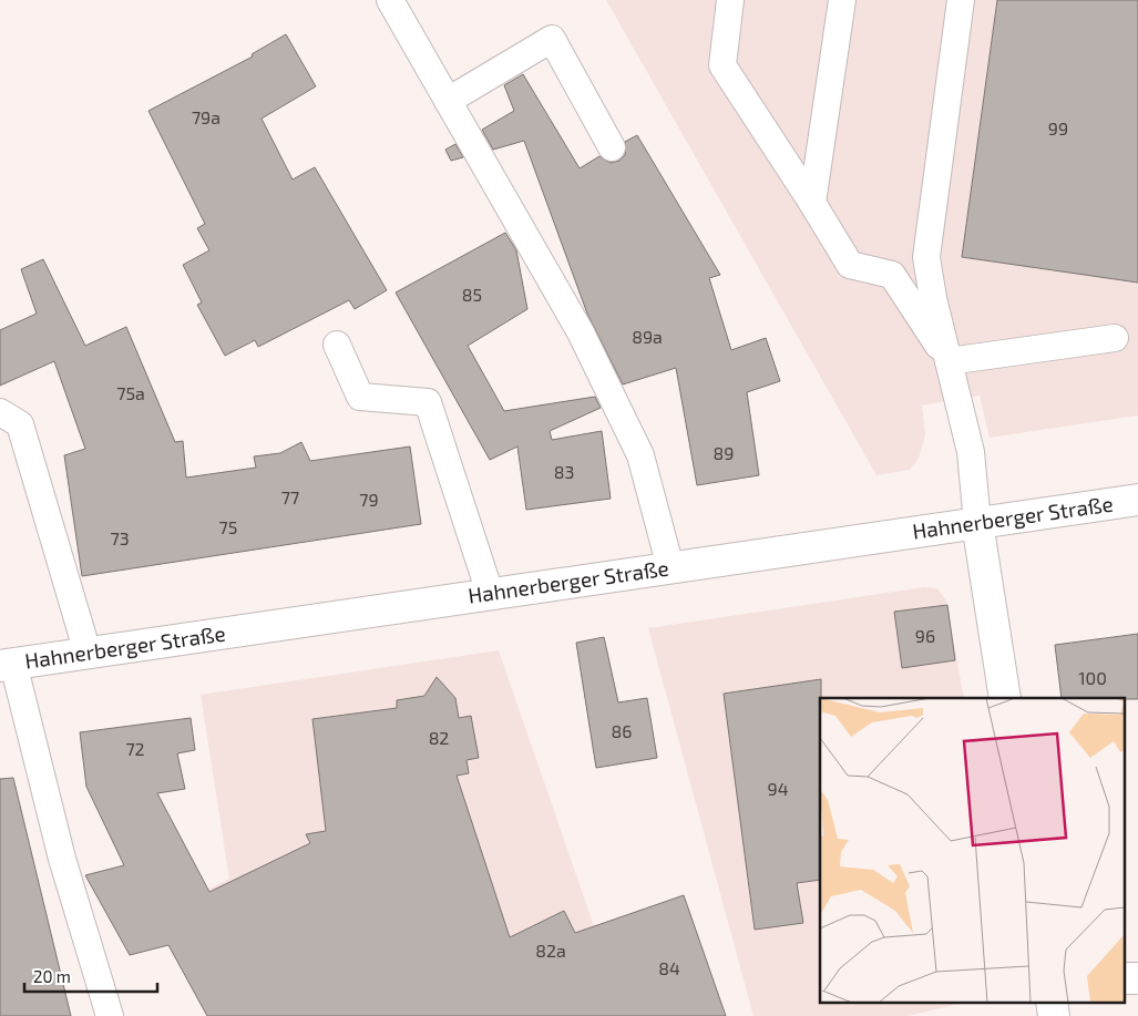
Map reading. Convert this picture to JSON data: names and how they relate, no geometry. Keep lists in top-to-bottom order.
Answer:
{
  "streets": {
    "main road": ["Hahnerberger Straße"]
  },
  "house_numbers": [
    "79a",
    "99",
    "85",
    "89a",
    "75a",
    "89",
    "83",
    "77",
    "79",
    "75",
    "73",
    "96",
    "100",
    "86",
    "82",
    "72",
    "94",
    "82a",
    "84"
  ],
  "scale_bar": "20 m"
}
